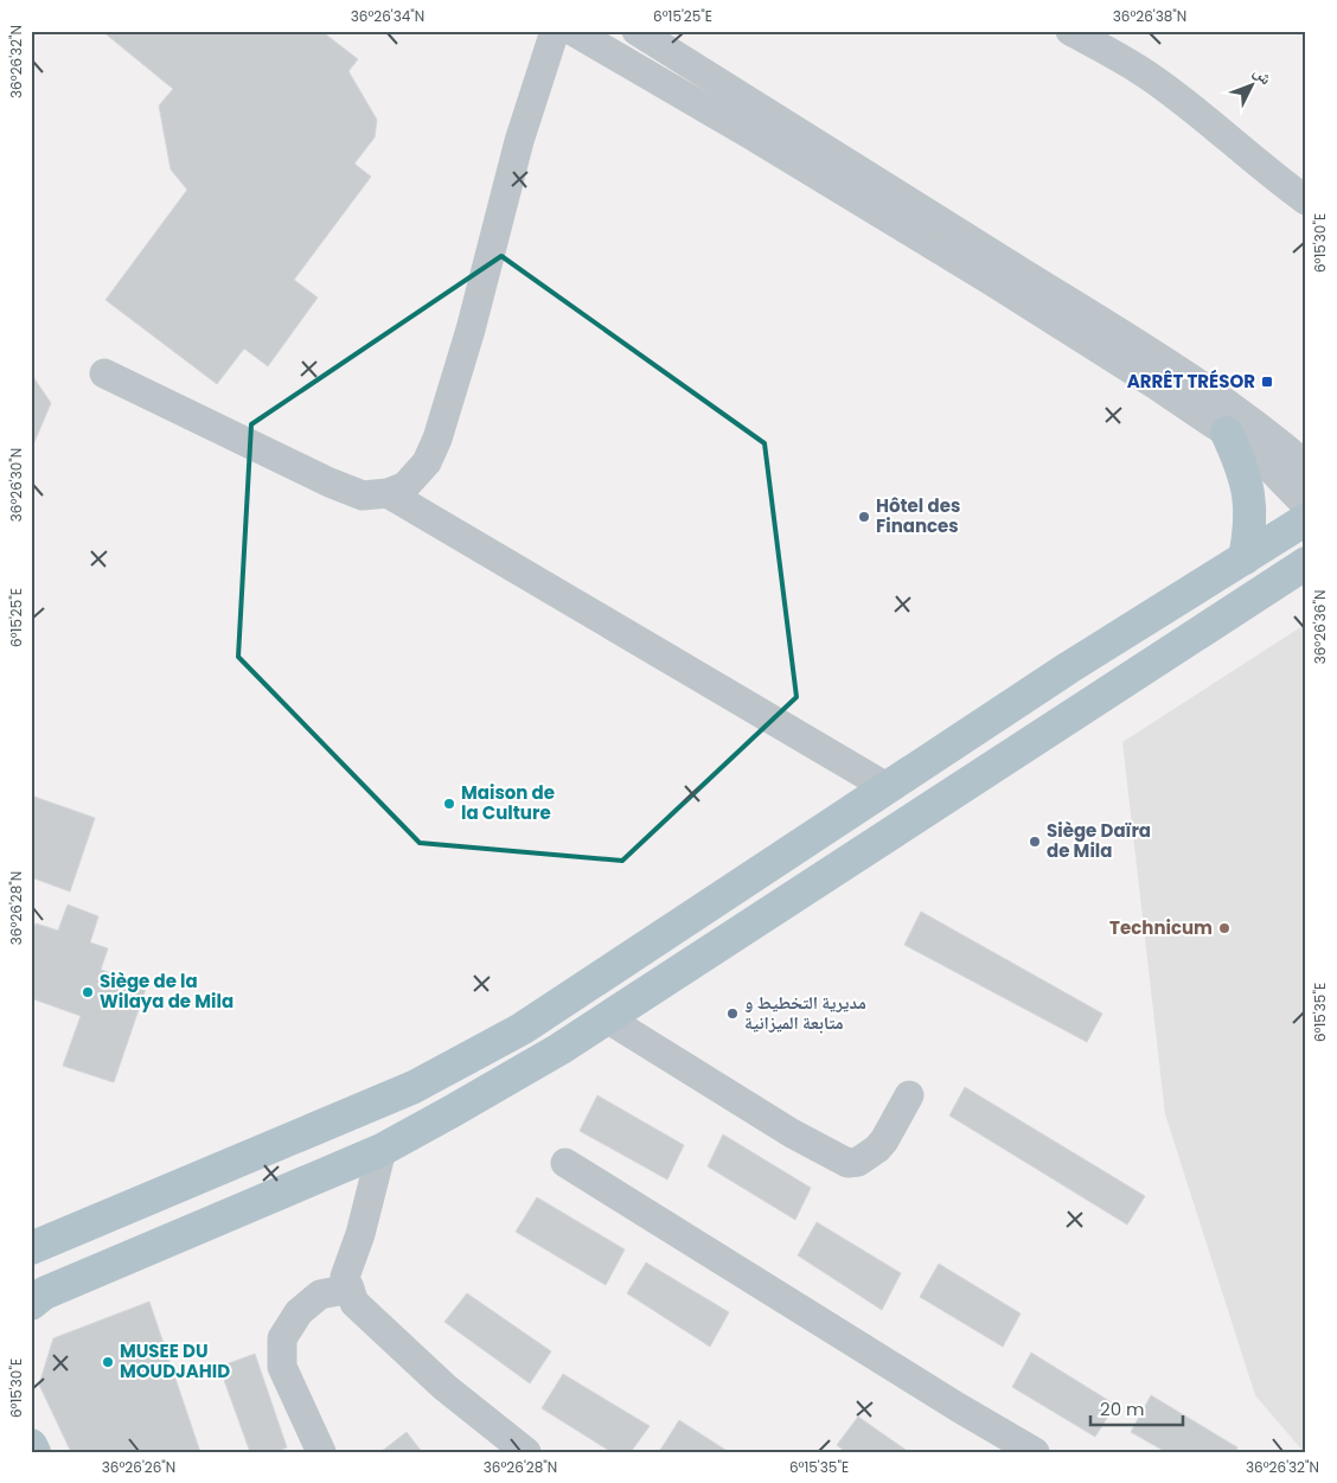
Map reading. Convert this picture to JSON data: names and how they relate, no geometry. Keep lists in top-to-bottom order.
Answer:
{
  "places": {
    "transit": ["ARRÊT TRÉSOR"],
    "other": [
      "Hôtel des Finances",
      "Maison de la Culture",
      "Siège Daïra de Mila",
      "Technicum",
      "Siège de la Wilaya de Mila",
      "مديرية التخطيط و متابعة الميزانية",
      "MUSEE DU MOUDJAHID"
    ]
  },
  "scale_bar": "20 m",
  "north": "top right",
  "coordinates": [
    "36°26'34\"N",
    "6°15'25\"E",
    "36°26'38\"N",
    "36°26'32\"N",
    "6°15'30\"E",
    "36°26'30\"N",
    "36°26'36\"N",
    "36°26'28\"N",
    "6°15'35\"E",
    "36°26'26\"N"
  ]
}
